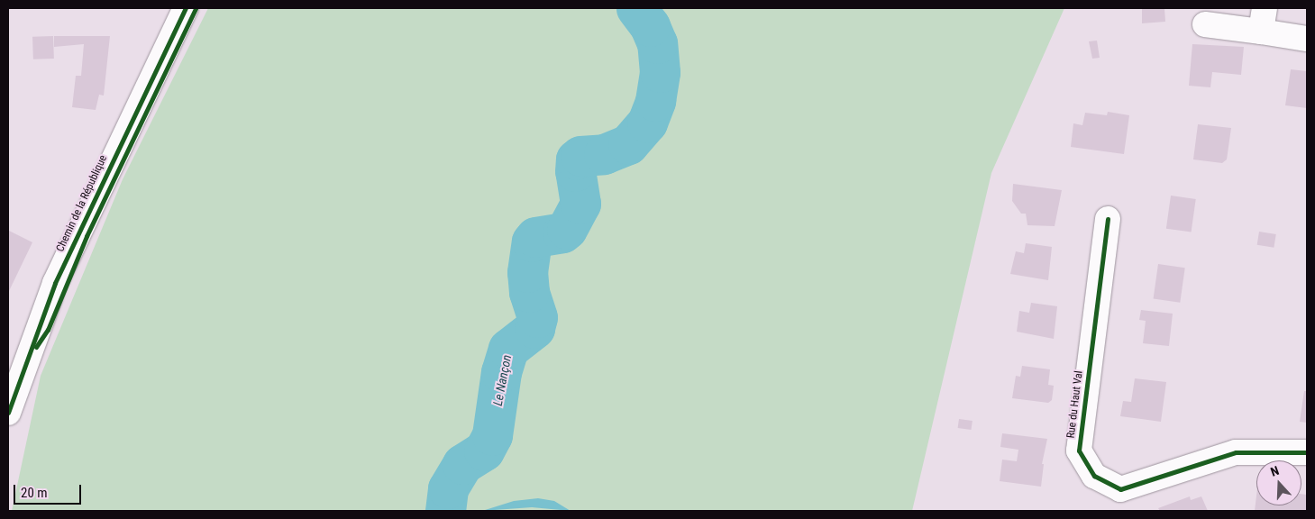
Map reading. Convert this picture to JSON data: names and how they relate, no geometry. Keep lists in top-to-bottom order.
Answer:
{
  "streets": {
    "street": ["Chemin de la République", "Rue du Haut Val"]
  },
  "water": ["Le Nançon"],
  "scale_bar": "20 m",
  "north": "top"
}
